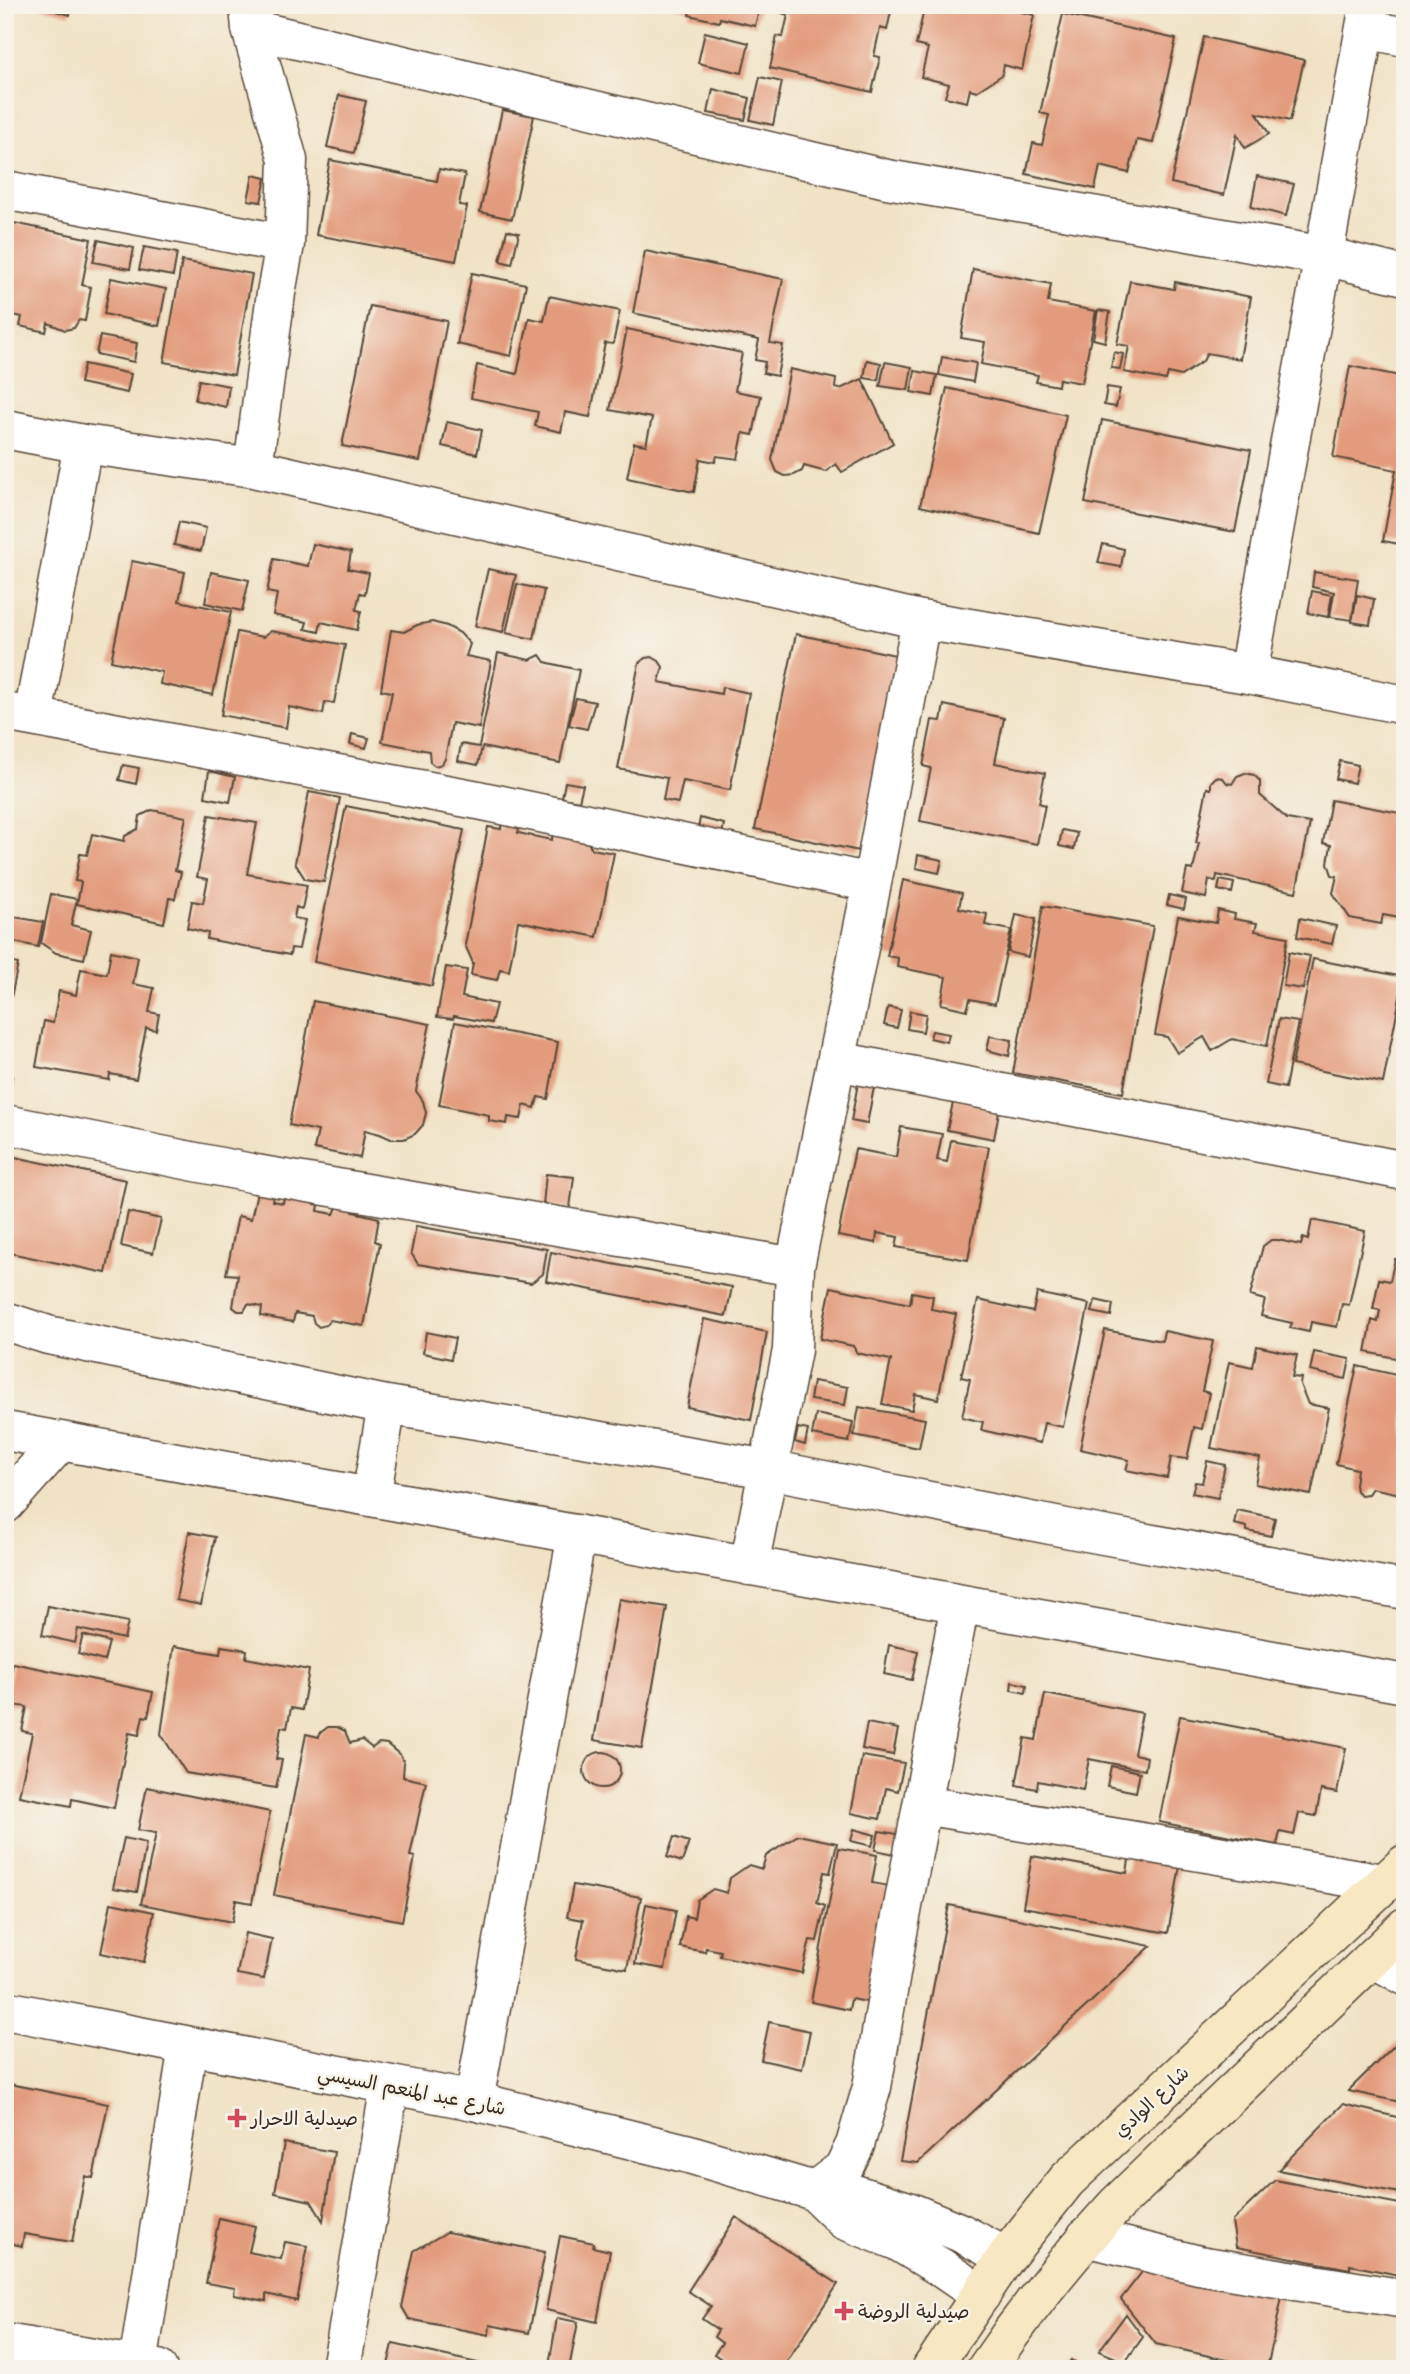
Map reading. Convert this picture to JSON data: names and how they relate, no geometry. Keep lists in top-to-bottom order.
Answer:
{
  "streets": {
    "main road": ["شارع الوادي"],
    "street": ["شارع عبد المنعم السيسي"]
  },
  "crossings": [
    ["شارع عبد المنعم السيسي", "شارع الوادي"]
  ],
  "places": {
    "health": ["صيدلية الاحرار", "صيدلية الروضة"]
  }
}
